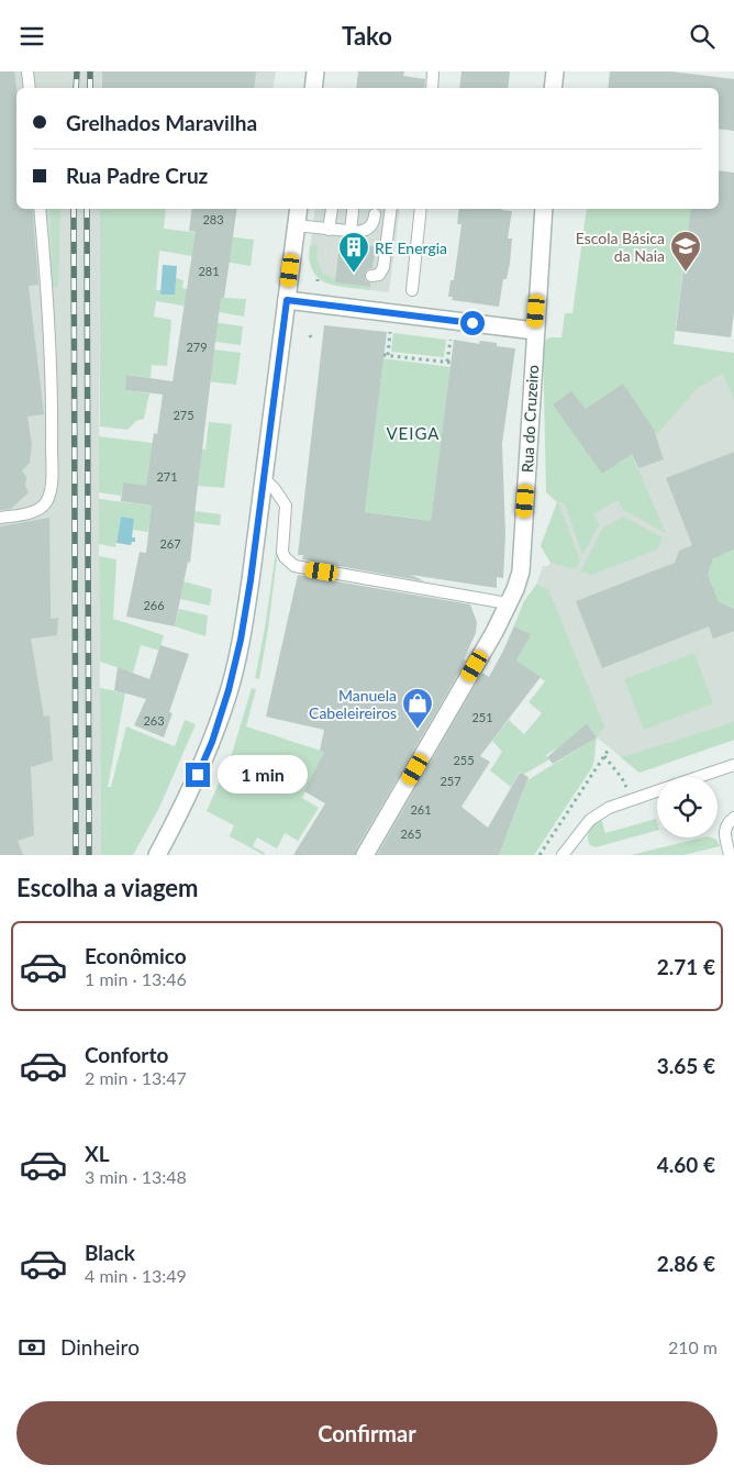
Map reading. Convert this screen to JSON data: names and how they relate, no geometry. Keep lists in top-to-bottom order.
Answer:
{
  "streets": {
    "street": ["Rua do Cruzeiro"]
  },
  "districts": ["VEIGA"],
  "places": {
    "school or university": ["Escola Básica da Naia"],
    "building": ["RE Energia"],
    "shop": ["Manuela Cabeleireiros"]
  },
  "house_numbers": [
    "283",
    "281",
    "279",
    "275",
    "271",
    "267",
    "266",
    "251",
    "263",
    "255",
    "257",
    "261",
    "265"
  ],
  "page": {
    "header": "Tako",
    "banner": ["Grelhados Maravilha", "Rua Padre Cruz"],
    "bubble": "1 min",
    "heading": "Escolha a viagem",
    "list": [
      {
        "name": "Econômico",
        "note": "1 min · 13:46",
        "value": "2.71 €"
      },
      {
        "name": "Conforto",
        "note": "2 min · 13:47",
        "value": "3.65 €"
      },
      {
        "name": "XL",
        "note": "3 min · 13:48",
        "value": "4.60 €"
      },
      {
        "name": "Black",
        "note": "4 min · 13:49",
        "value": "2.86 €"
      }
    ],
    "pay": ["Dinheiro", "210 m"],
    "buttons": "Confirmar"
  }
}
